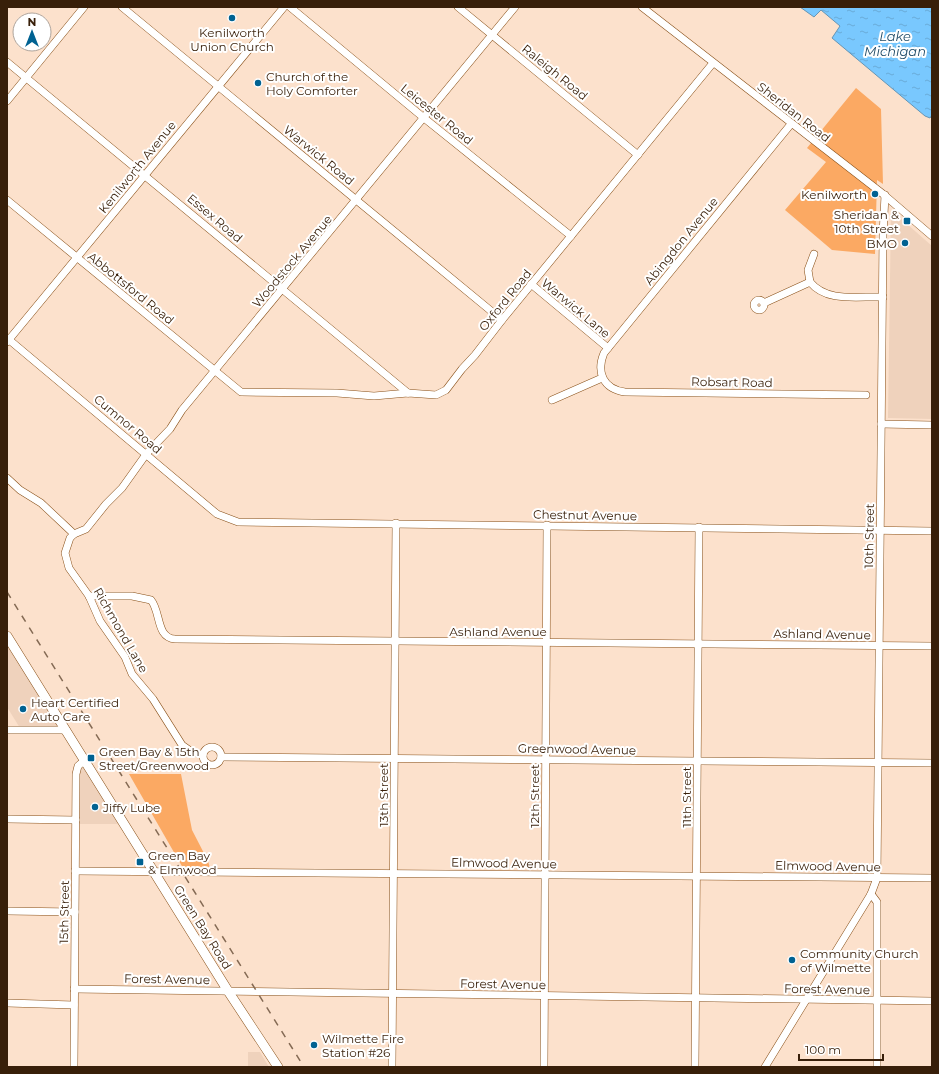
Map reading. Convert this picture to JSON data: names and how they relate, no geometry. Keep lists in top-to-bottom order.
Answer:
{
  "streets": {
    "main road": ["Green Bay Road"],
    "street": [
      "Raleigh Road",
      "Sheridan Road",
      "Leicester Road",
      "Warwick Road",
      "Kenilworth Avenue",
      "Essex Road",
      "Abingdon Avenue",
      "Woodstock Avenue",
      "Abbottsford Road",
      "Oxford Road",
      "Warwick Lane",
      "Robsart Road",
      "Cumnor Road",
      "Chestnut Avenue",
      "10th Street",
      "Richmond Lane",
      "Ashland Avenue",
      "Greenwood Avenue",
      "13th Street",
      "12th Street",
      "11th Street",
      "Elmwood Avenue",
      "15th Street",
      "Forest Avenue"
    ]
  },
  "crossings": [
    ["Raleigh Road", "Woodstock Avenue"],
    ["Raleigh Road", "Oxford Road"],
    ["Sheridan Road", "Abingdon Avenue"],
    ["Sheridan Road", "Oxford Road"],
    ["Sheridan Road", "10th Street"],
    ["Leicester Road", "Woodstock Avenue"],
    ["Leicester Road", "Oxford Road"],
    ["Warwick Road", "Kenilworth Avenue"],
    ["Warwick Road", "Woodstock Avenue"],
    ["Warwick Road", "Oxford Road"],
    ["Kenilworth Avenue", "Essex Road"],
    ["Kenilworth Avenue", "Abbottsford Road"],
    ["Kenilworth Avenue", "Cumnor Road"],
    ["Essex Road", "Woodstock Avenue"],
    ["Essex Road", "Oxford Road"],
    ["Abingdon Avenue", "Warwick Lane"],
    ["Abingdon Avenue", "Robsart Road"],
    ["Woodstock Avenue", "Abbottsford Road"],
    ["Woodstock Avenue", "Cumnor Road"],
    ["Woodstock Avenue", "Richmond Lane"],
    ["Abbottsford Road", "Oxford Road"],
    ["Oxford Road", "Warwick Lane"],
    ["Cumnor Road", "Chestnut Avenue"],
    ["Chestnut Avenue", "10th Street"],
    ["Chestnut Avenue", "13th Street"],
    ["Chestnut Avenue", "12th Street"],
    ["Chestnut Avenue", "11th Street"],
    ["10th Street", "Ashland Avenue"],
    ["10th Street", "Greenwood Avenue"],
    ["10th Street", "Elmwood Avenue"],
    ["10th Street", "Forest Avenue"],
    ["Richmond Lane", "Ashland Avenue"],
    ["Richmond Lane", "Greenwood Avenue"],
    ["Ashland Avenue", "13th Street"],
    ["Ashland Avenue", "12th Street"],
    ["Ashland Avenue", "11th Street"],
    ["Greenwood Avenue", "13th Street"],
    ["Greenwood Avenue", "12th Street"],
    ["Greenwood Avenue", "11th Street"],
    ["13th Street", "Elmwood Avenue"],
    ["13th Street", "Forest Avenue"],
    ["12th Street", "Elmwood Avenue"],
    ["12th Street", "Forest Avenue"],
    ["11th Street", "Elmwood Avenue"],
    ["11th Street", "Forest Avenue"],
    ["Elmwood Avenue", "15th Street"],
    ["Elmwood Avenue", "Green Bay Road"],
    ["15th Street", "Green Bay Road"],
    ["15th Street", "Forest Avenue"],
    ["Green Bay Road", "Forest Avenue"]
  ],
  "water": ["Lake Michigan"],
  "places": {
    "other": [
      "Kenilworth Union Church",
      "Church of the Holy Comforter",
      "Kenilworth",
      "BMO",
      "Heart Certified Auto Care",
      "Jiffy Lube",
      "Community Church of Wilmette",
      "Wilmette Fire Station #26"
    ],
    "transit": ["Sheridan & 10th Street", "Green Bay & 15th Street/Greenwood", "Green Bay & Elmwood"]
  },
  "scale_bar": "100 m",
  "north": "top"
}
